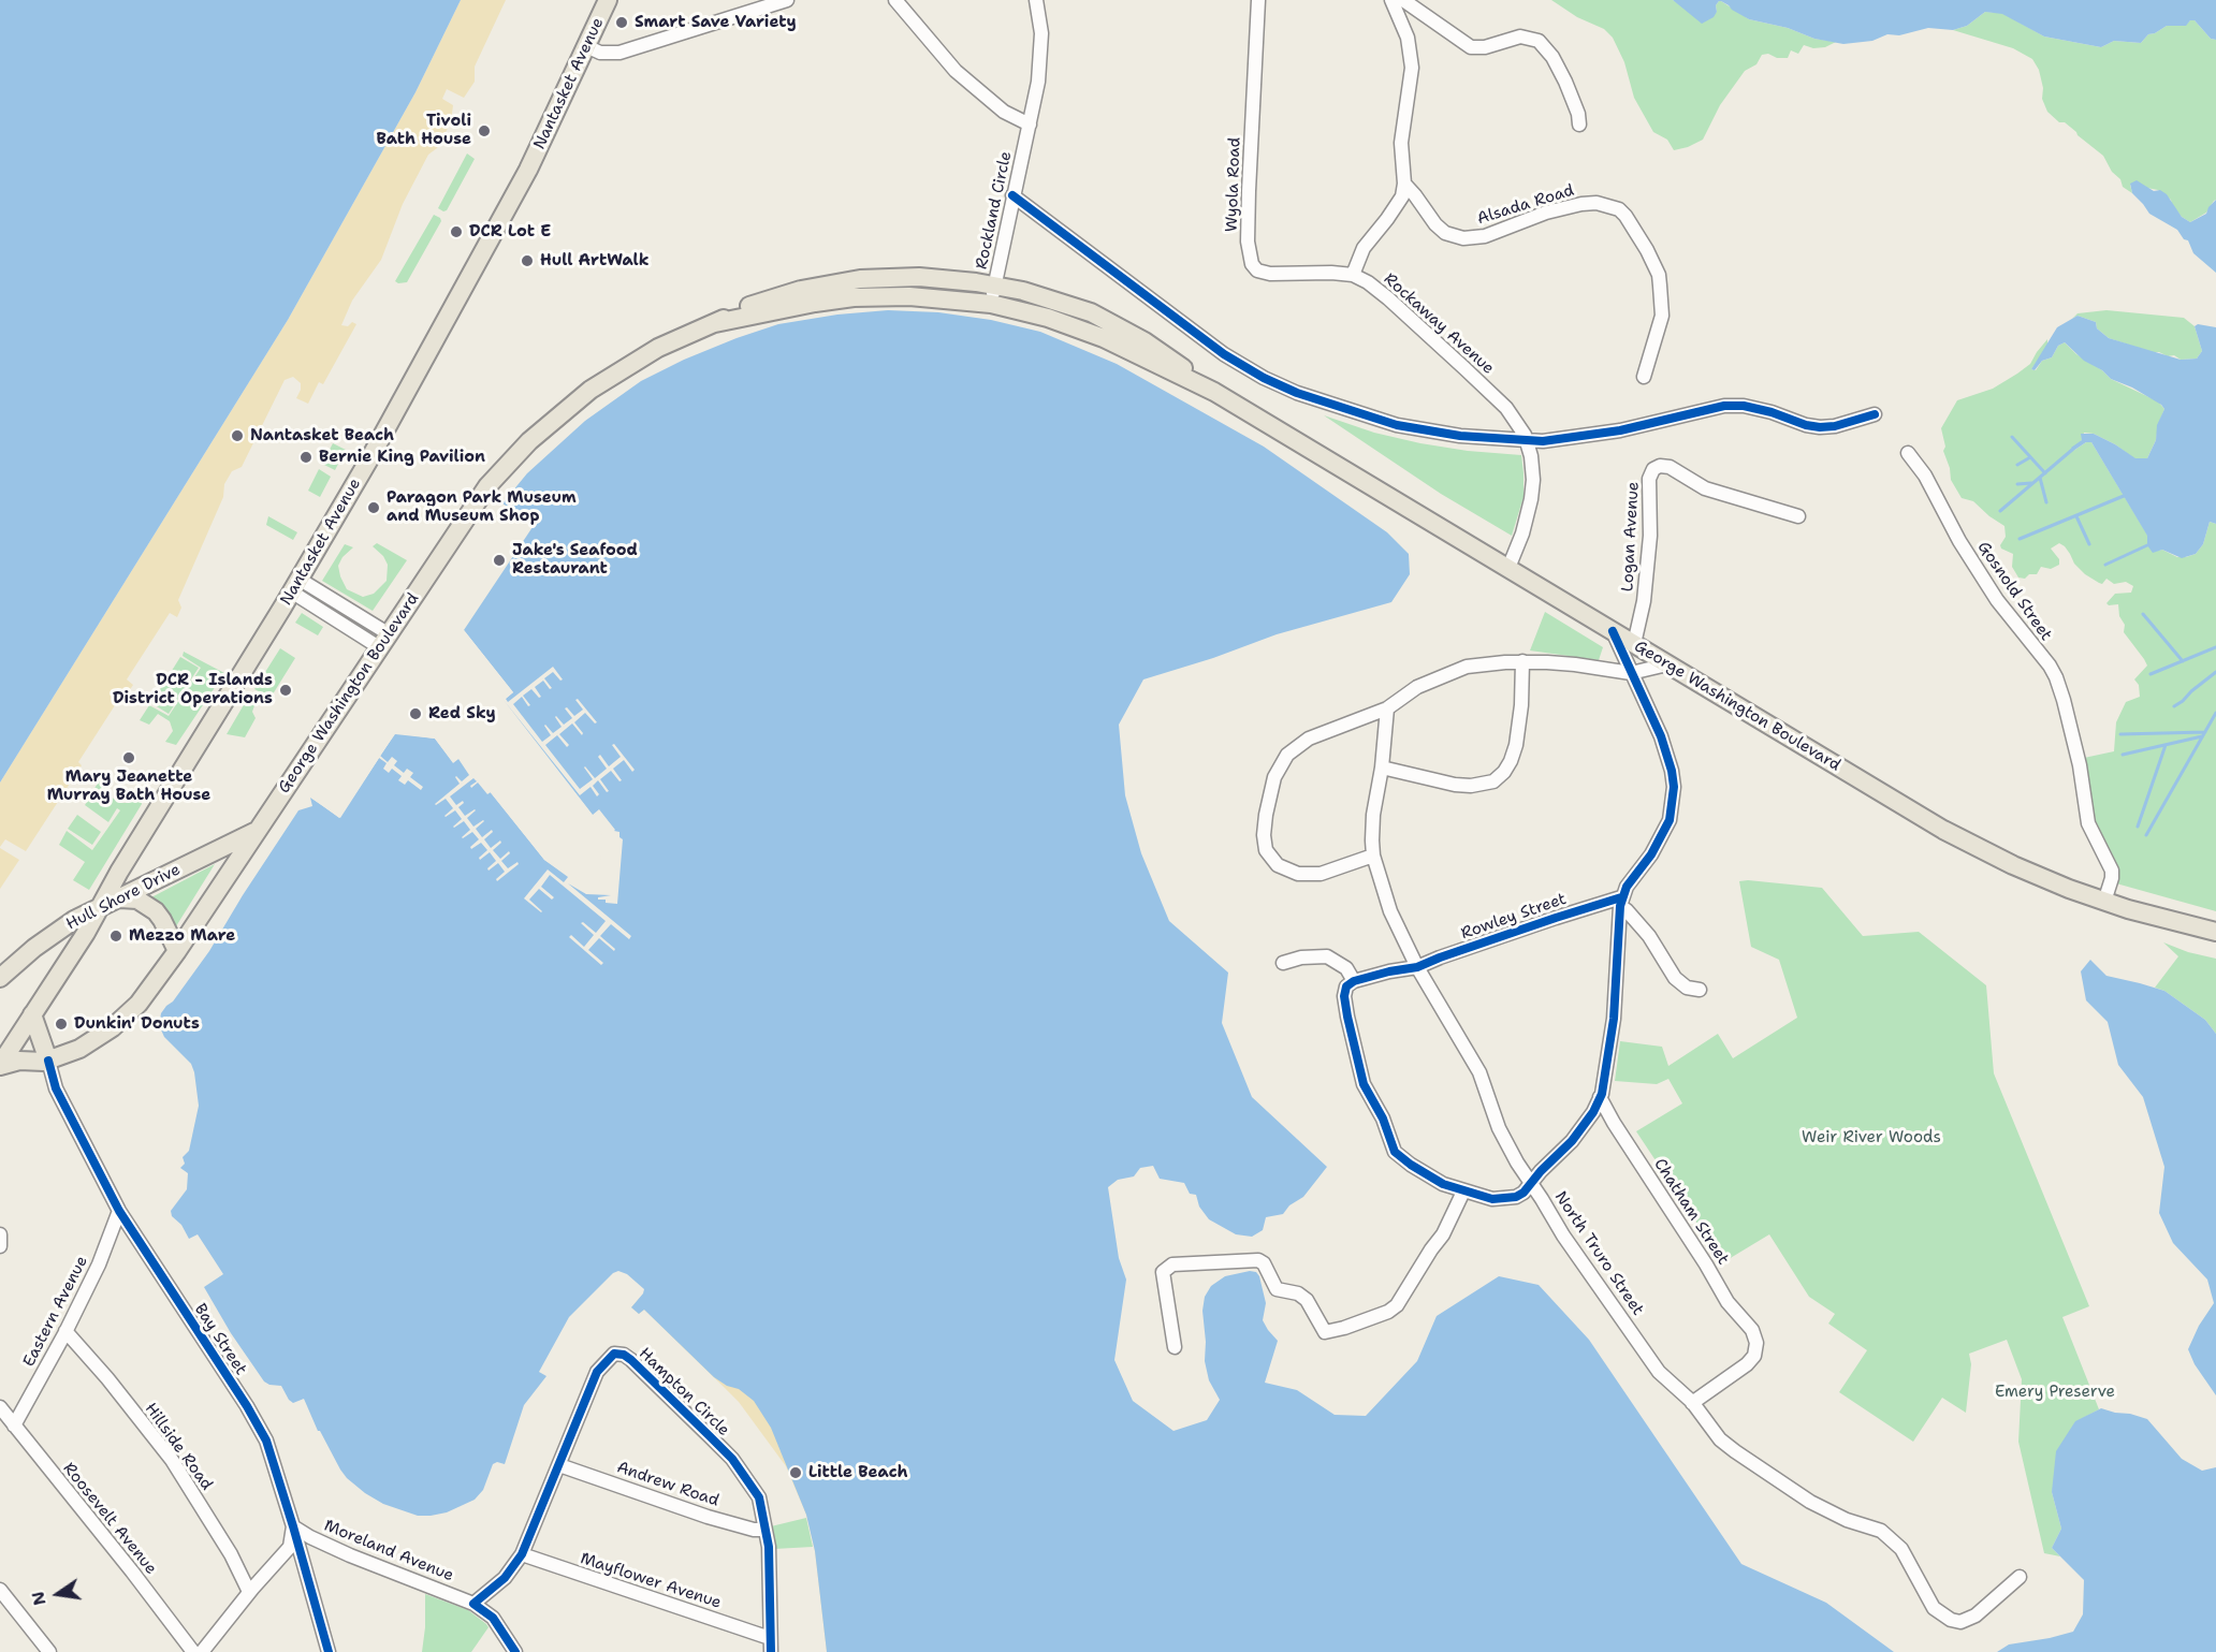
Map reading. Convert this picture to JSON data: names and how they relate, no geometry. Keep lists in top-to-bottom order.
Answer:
{
  "streets": {
    "main road": [
      "Nantasket Avenue",
      "George Washington Boulevard",
      "Hull Shore Drive",
      "Bay Street"
    ],
    "street": [
      "Wyola Road",
      "Alsada Road",
      "Rockland Circle",
      "Rockaway Avenue",
      "Logan Avenue",
      "Gosnold Street",
      "Rowley Street",
      "Chatham Street",
      "North Truro Street",
      "Eastern Avenue",
      "Hampton Circle",
      "Hillside Road",
      "Andrew Road",
      "Roosevelt Avenue",
      "Moreland Avenue",
      "Mayflower Avenue"
    ]
  },
  "crossings": [
    ["Nantasket Avenue", "George Washington Boulevard"],
    ["Nantasket Avenue", "Hull Shore Drive"],
    ["Nantasket Avenue", "Bay Street"],
    ["Wyola Road", "Rockaway Avenue"],
    ["Rockland Circle", "George Washington Boulevard"],
    ["Rockaway Avenue", "George Washington Boulevard"],
    ["Logan Avenue", "George Washington Boulevard"],
    ["Gosnold Street", "George Washington Boulevard"],
    ["George Washington Boulevard", "Hull Shore Drive"],
    ["George Washington Boulevard", "Bay Street"],
    ["Rowley Street", "North Truro Street"],
    ["Chatham Street", "North Truro Street"],
    ["Eastern Avenue", "Bay Street"],
    ["Eastern Avenue", "Hillside Road"],
    ["Eastern Avenue", "Roosevelt Avenue"],
    ["Bay Street", "Moreland Avenue"],
    ["Hampton Circle", "Andrew Road"],
    ["Hampton Circle", "Moreland Avenue"],
    ["Hampton Circle", "Mayflower Avenue"]
  ],
  "parks": ["Weir River Woods", "Emery Preserve"],
  "places": [
    "Smart Save Variety",
    "Tivoli Bath House",
    "DCR Lot E",
    "Hull ArtWalk",
    "Nantasket Beach",
    "Bernie King Pavilion",
    "Paragon Park Museum and Museum Shop",
    "Jake's Seafood Restaurant",
    "DCR - Islands District Operations",
    "Red Sky",
    "Mary Jeanette Murray Bath House",
    "Mezzo Mare",
    "Dunkin' Donuts",
    "Little Beach"
  ],
  "north": "left"
}
